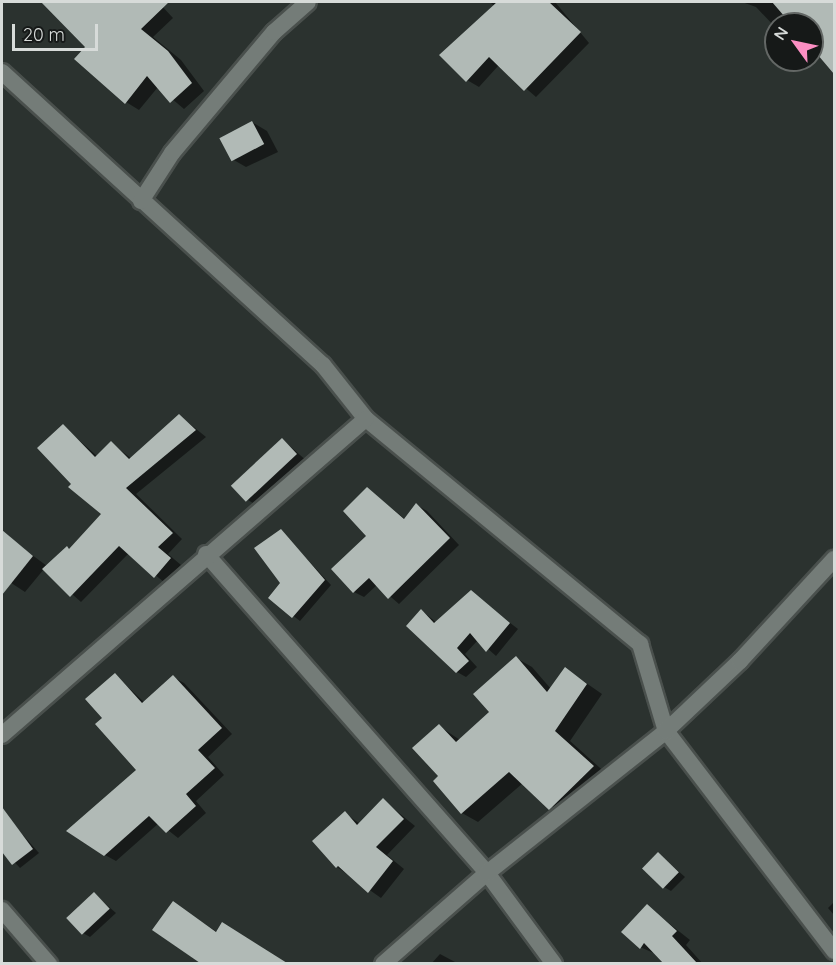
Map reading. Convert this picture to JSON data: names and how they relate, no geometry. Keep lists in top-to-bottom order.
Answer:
{
  "scale_bar": "20 m",
  "north": "top left"
}
